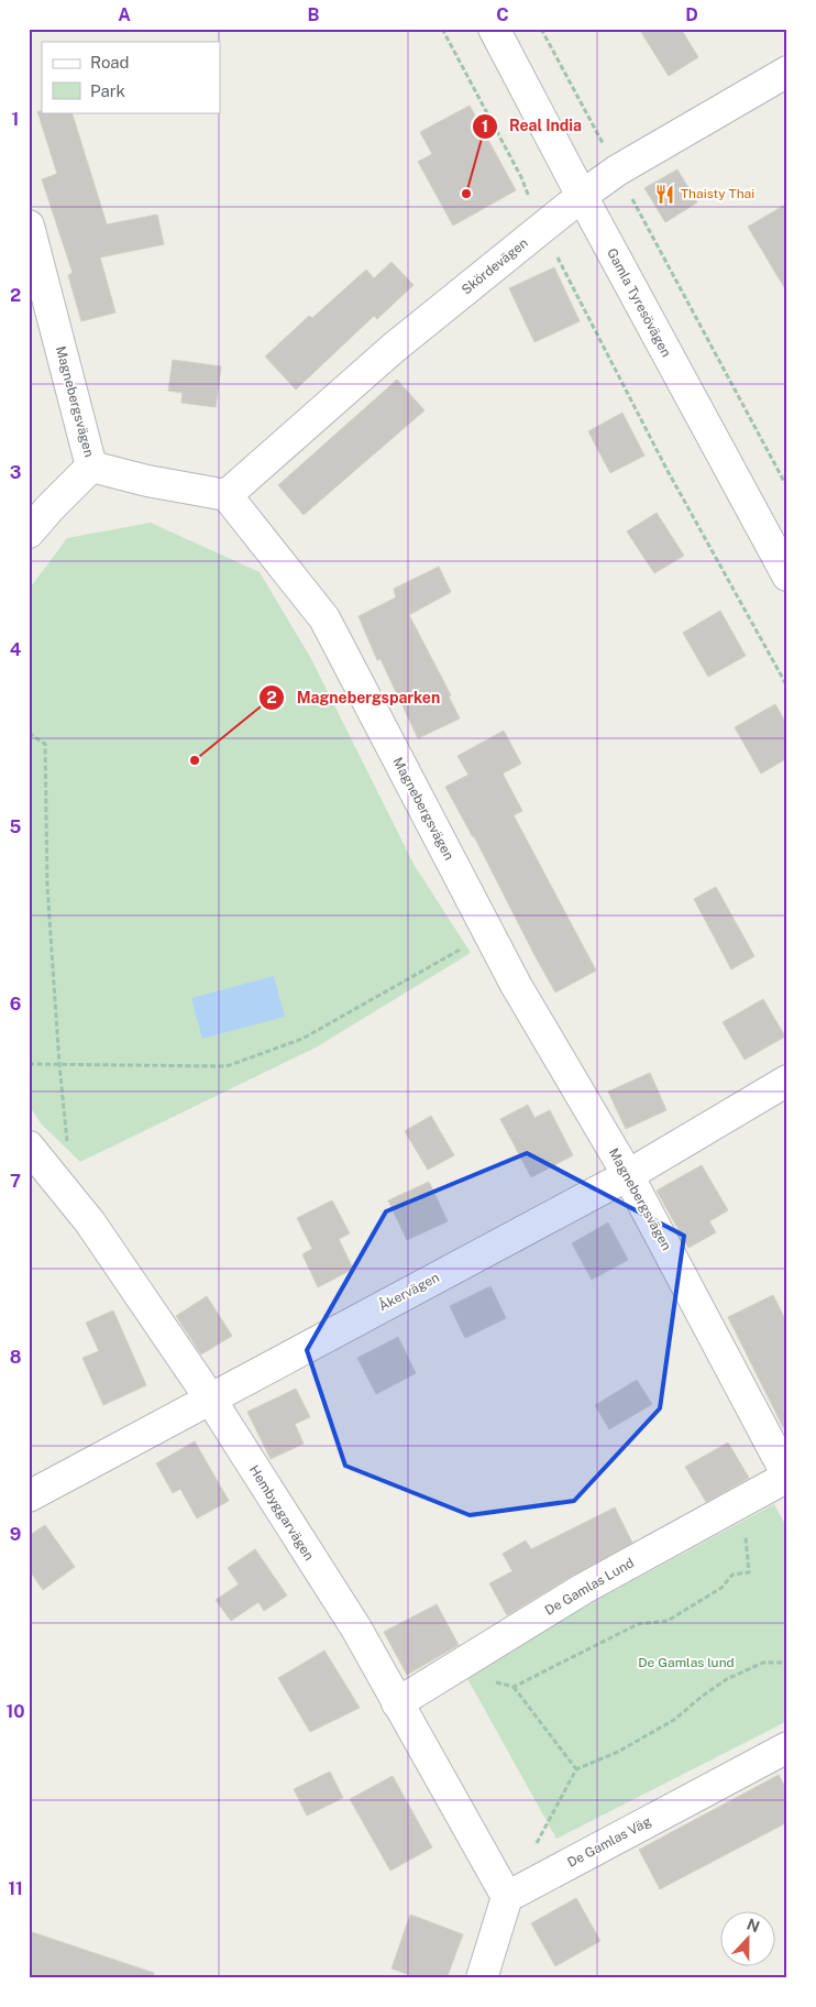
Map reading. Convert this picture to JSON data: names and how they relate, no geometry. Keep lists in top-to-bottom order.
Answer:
{
  "streets": {
    "street": [
      "Skördevägen",
      "Gamla Tyresövägen",
      "Magnebergsvägen",
      "Åkervägen",
      "Hembyggarvägen",
      "De Gamlas Lund",
      "De Gamlas Väg"
    ]
  },
  "crossings": [
    ["Skördevägen", "Gamla Tyresövägen"],
    ["Skördevägen", "Magnebergsvägen"],
    ["Magnebergsvägen", "Åkervägen"],
    ["Magnebergsvägen", "De Gamlas Lund"],
    ["Åkervägen", "Hembyggarvägen"],
    ["Hembyggarvägen", "De Gamlas Lund"],
    ["Hembyggarvägen", "De Gamlas Väg"]
  ],
  "parks": ["De Gamlas lund"],
  "places": {
    "other": ["Real India", "Magnebergsparken"],
    "restaurant": ["Thaisty Thai"]
  },
  "legend": ["Road", "Park"],
  "north": "top",
  "grid": {
    "columns": [
      "A",
      "B",
      "C",
      "D"
    ],
    "rows": [
      "1",
      "2",
      "3",
      "4",
      "5",
      "6",
      "7",
      "8",
      "9",
      "10",
      "11"
    ]
  }
}
